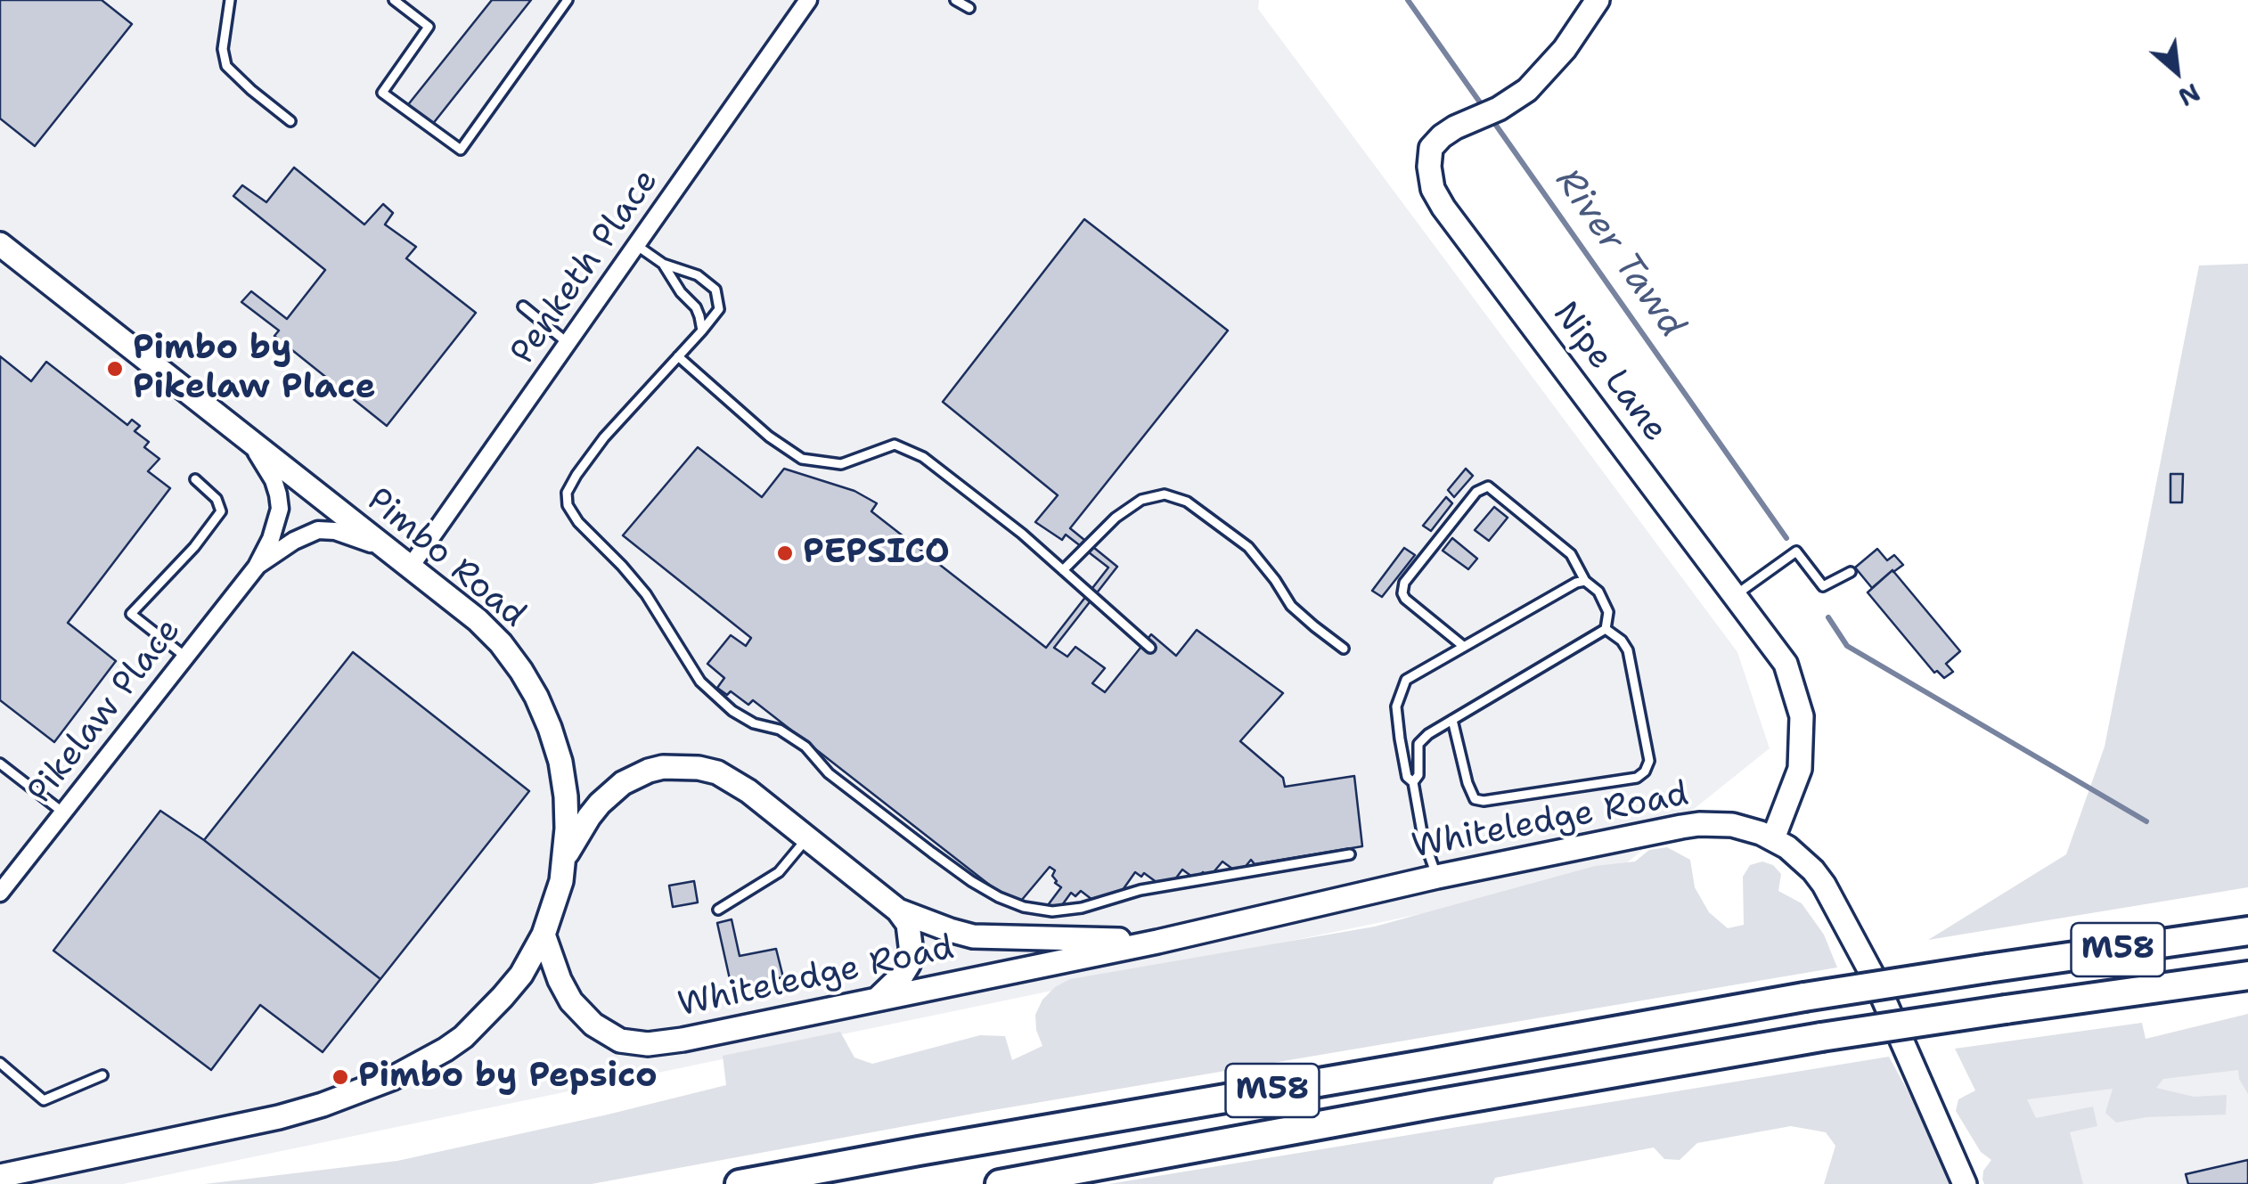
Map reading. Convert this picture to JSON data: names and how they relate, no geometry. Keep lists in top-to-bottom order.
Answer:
{
  "streets": {
    "highway": ["M58"],
    "street": [
      "Penketh Place",
      "Nipe Lane",
      "Pimbo Road",
      "Pikelaw Place",
      "Whiteledge Road"
    ]
  },
  "crossings": [
    ["Penketh Place", "Pimbo Road"],
    ["Penketh Place", "Pikelaw Place"],
    ["Nipe Lane", "Whiteledge Road"],
    ["Pimbo Road", "Pikelaw Place"],
    ["Pimbo Road", "Whiteledge Road"]
  ],
  "water": ["River Tawd"],
  "places": ["Pimbo by Pikelaw Place", "PEPSICO", "Pimbo by Pepsico"],
  "north": "bottom right"
}
